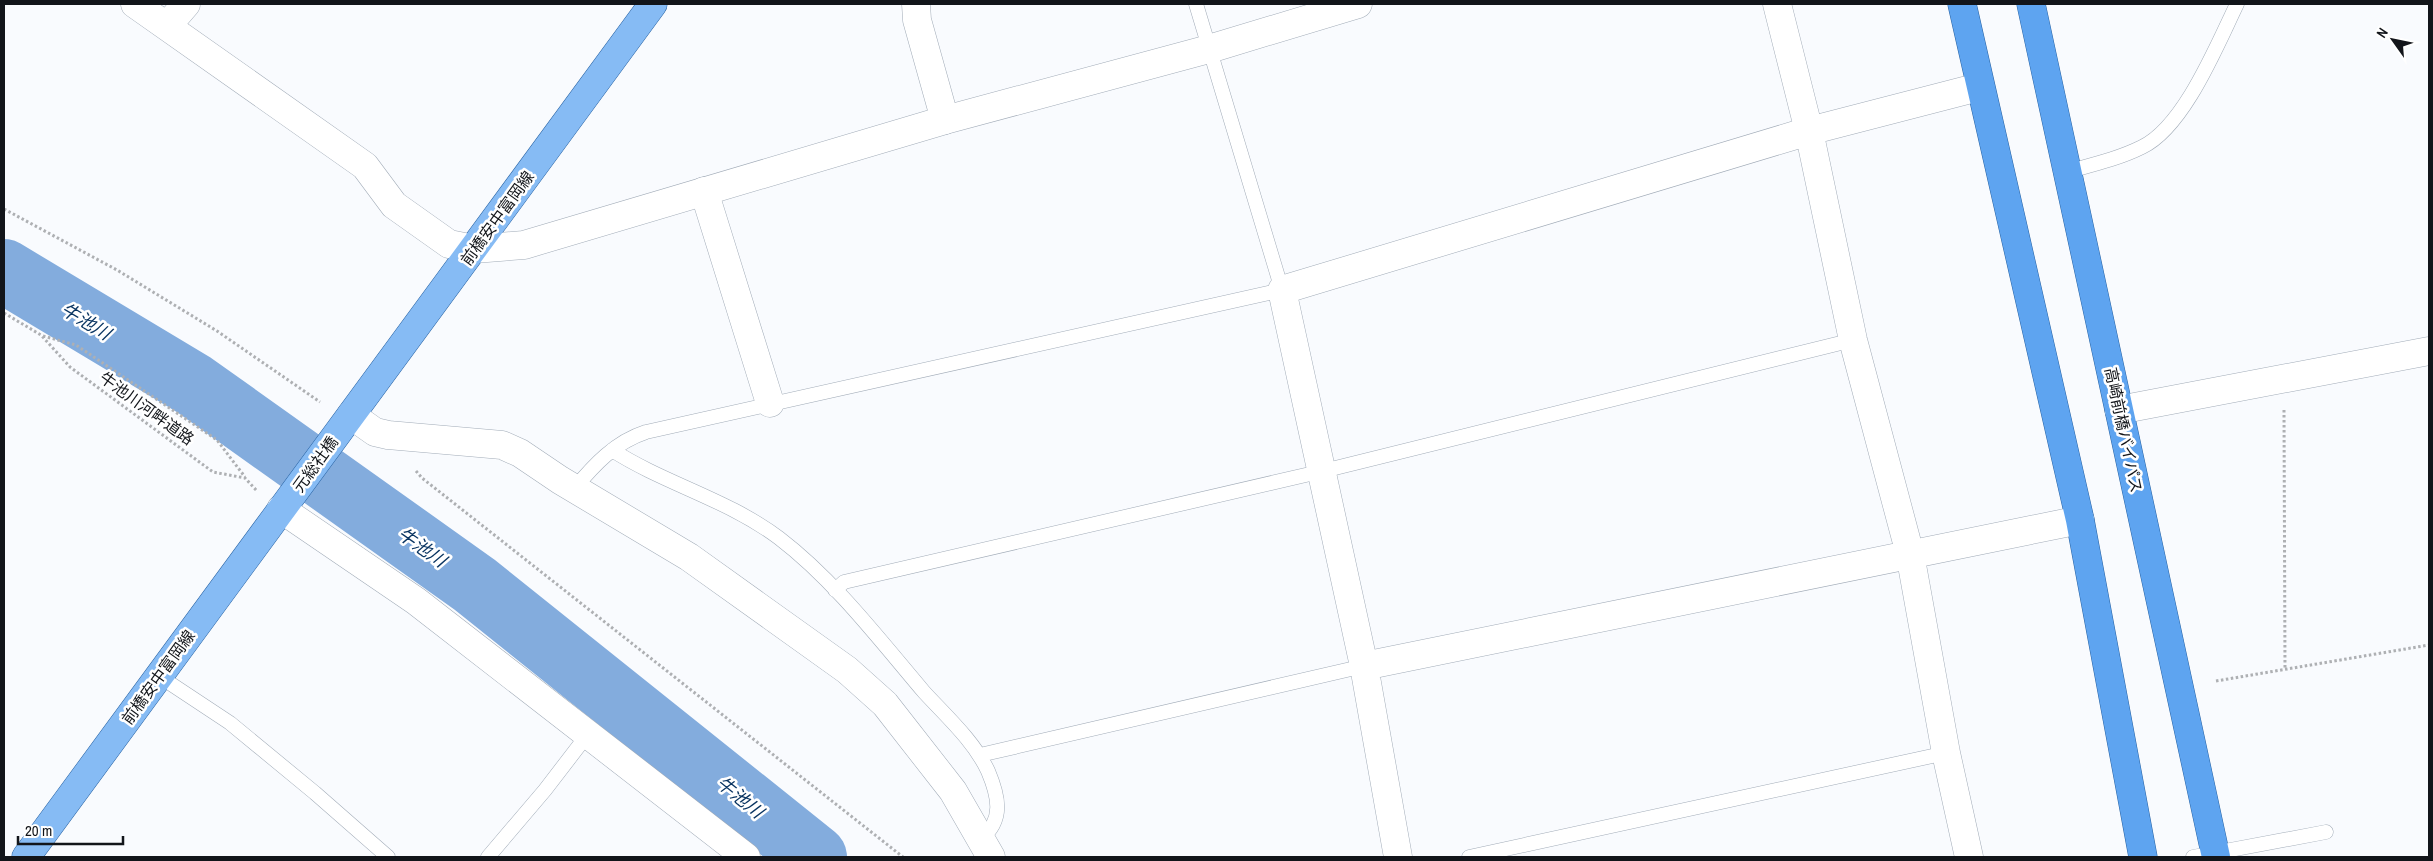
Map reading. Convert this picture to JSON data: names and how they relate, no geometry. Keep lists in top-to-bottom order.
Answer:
{
  "streets": {
    "highway": ["高崎前橋バイパス"],
    "main road": ["前橋安中富岡線", "元総社橋"],
    "path": ["牛池川河畔道路"]
  },
  "crossings": [
    ["前橋安中富岡線", "元総社橋"]
  ],
  "water": ["牛池川"],
  "scale_bar": "20 m",
  "north": "top left"
}
